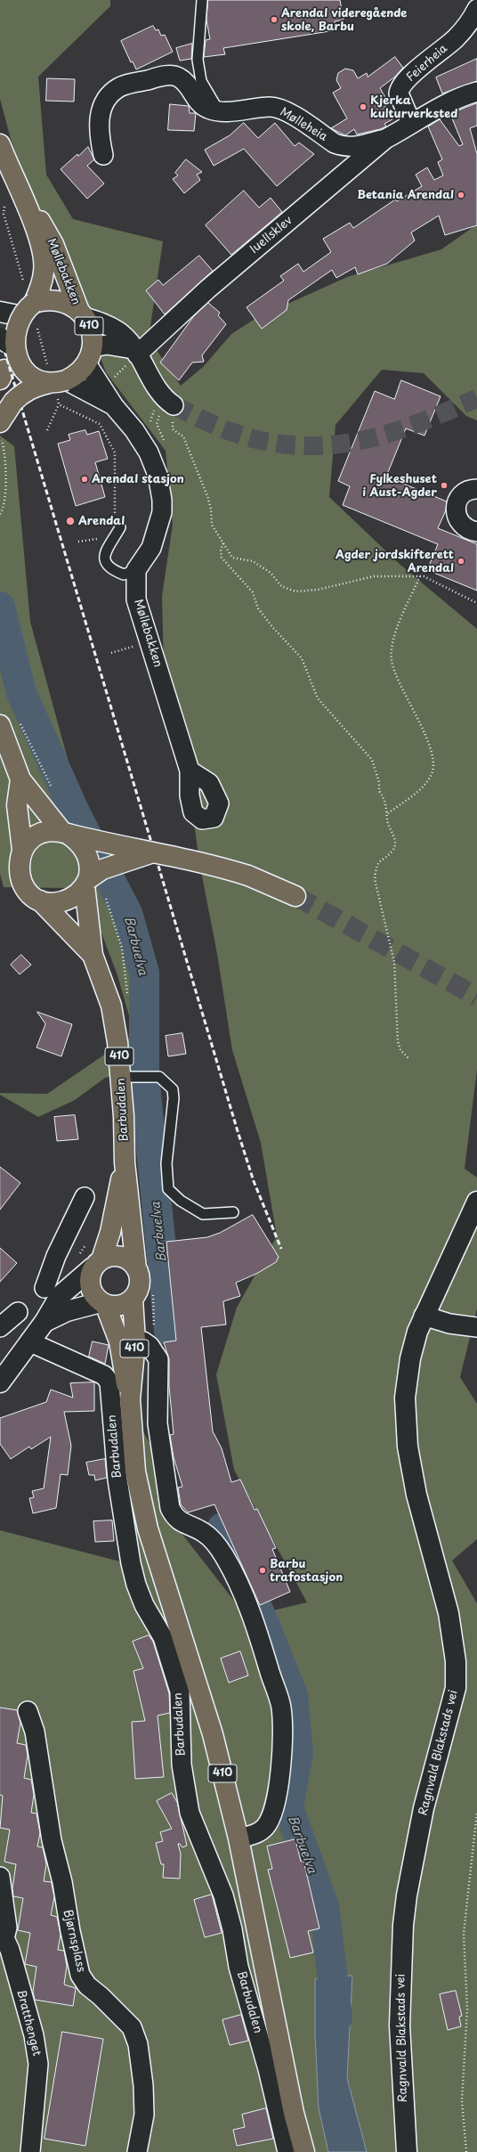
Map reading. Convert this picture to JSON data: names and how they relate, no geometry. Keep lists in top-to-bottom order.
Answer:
{
  "streets": {
    "main road": ["Møllebakken", "410", "Barbudalen"],
    "street": [
      "Feierheia",
      "Mølleheia",
      "Iuellsklev",
      "Ragnvald Blakstads vei",
      "Bjørnsplass",
      "Bratthenget"
    ]
  },
  "crossings": [
    ["Feierheia", "Iuellsklev"],
    ["Mølleheia", "Iuellsklev"],
    ["Møllebakken", "410"],
    ["410", "Barbudalen"]
  ],
  "water": ["Barbuelva"],
  "places": [
    "Arendal videregående skole, Barbu",
    "Kjerka kulturverksted",
    "Betania Arendal",
    "Arendal stasjon",
    "Fylkeshuset i Aust-Agder",
    "Arendal",
    "Agder jordskifterett Arendal",
    "Barbu trafostasjon"
  ]
}
